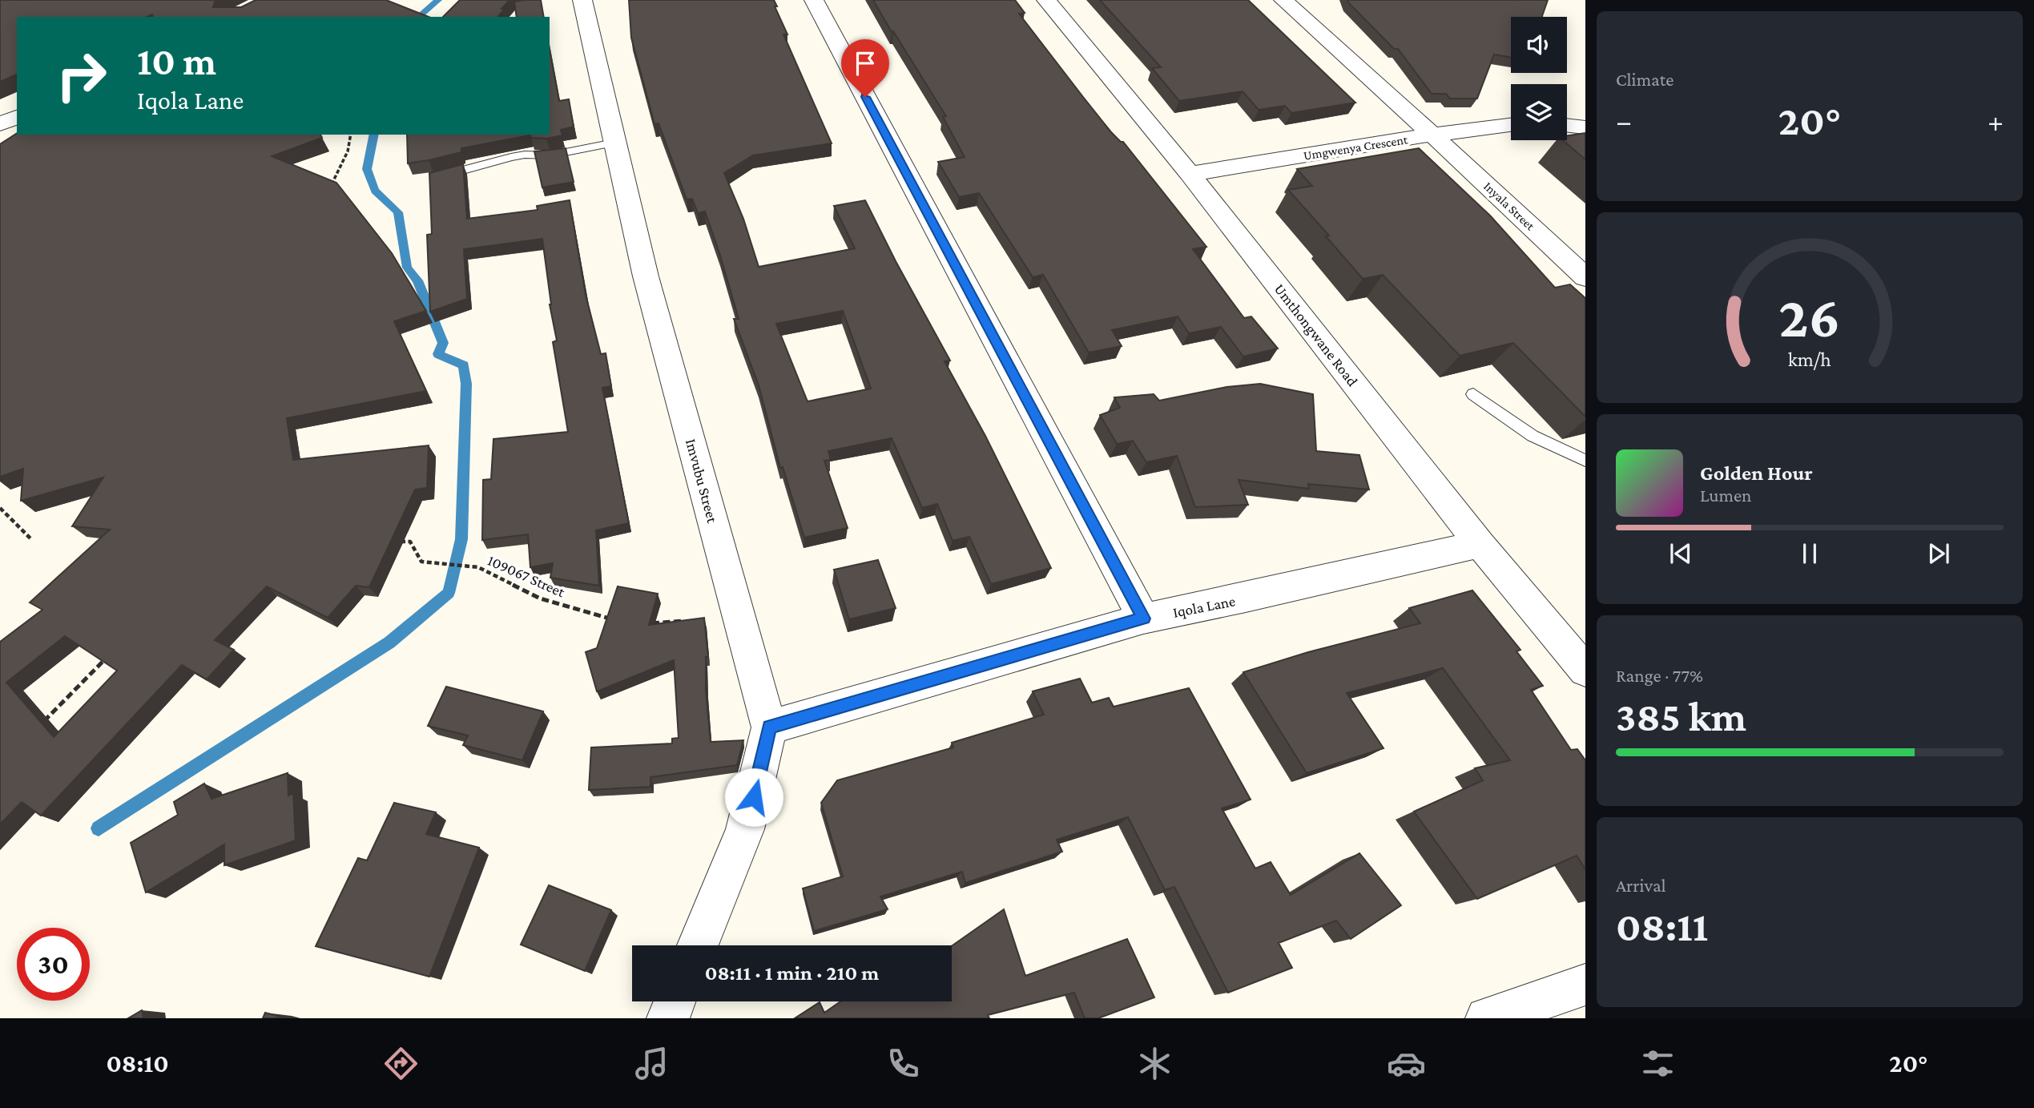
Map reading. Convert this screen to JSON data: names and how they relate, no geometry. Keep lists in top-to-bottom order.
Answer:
{
  "streets": {
    "street": [
      "Umgwenya Crescent",
      "Inyala Street",
      "Umthongwane Road",
      "Imvubu Street",
      "Iqola Lane"
    ],
    "path": ["109067 Street"]
  },
  "crossings": [
    ["Umgwenya Crescent", "Inyala Street"],
    ["Umgwenya Crescent", "Umthongwane Road"],
    ["Umthongwane Road", "Iqola Lane"],
    ["Imvubu Street", "Iqola Lane"]
  ],
  "page": {
    "tile": [
      "Climate",
      ["Range · 77%", "385 km"],
      ["Arrival", "08:11"]
    ],
    "turn": ["10 m", "Iqola Lane"],
    "heat": ["−", "20°", "+"],
    "song": ["Golden Hour", "Lumen"],
    "limit": "30",
    "trip": "08:11 · 1 min · 210 m",
    "tabs": ["08:10", "20°"],
    "gauge": ["26", "km/h"]
  }
}
